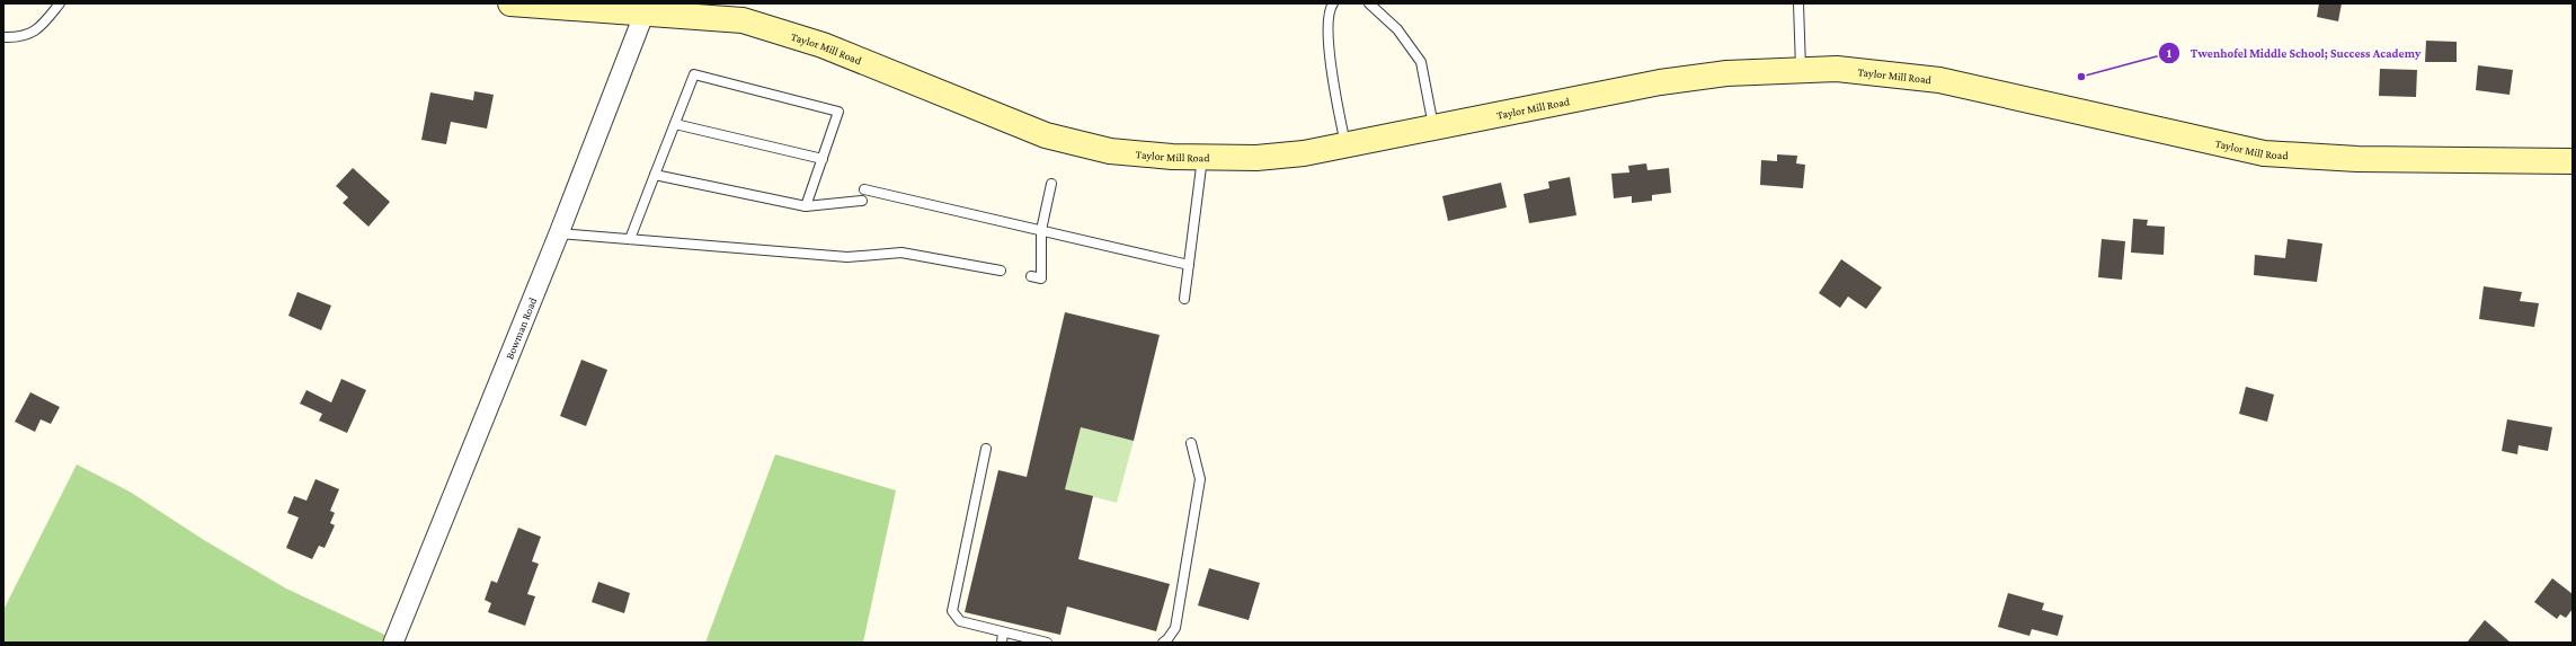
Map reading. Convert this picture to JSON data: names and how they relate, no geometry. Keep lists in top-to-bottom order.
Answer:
{
  "streets": {
    "main road": ["Taylor Mill Road"],
    "street": ["Bowman Road"]
  },
  "crossings": [
    ["Taylor Mill Road", "Bowman Road"]
  ],
  "places": ["Twenhofel Middle School; Success Academy"]
}
